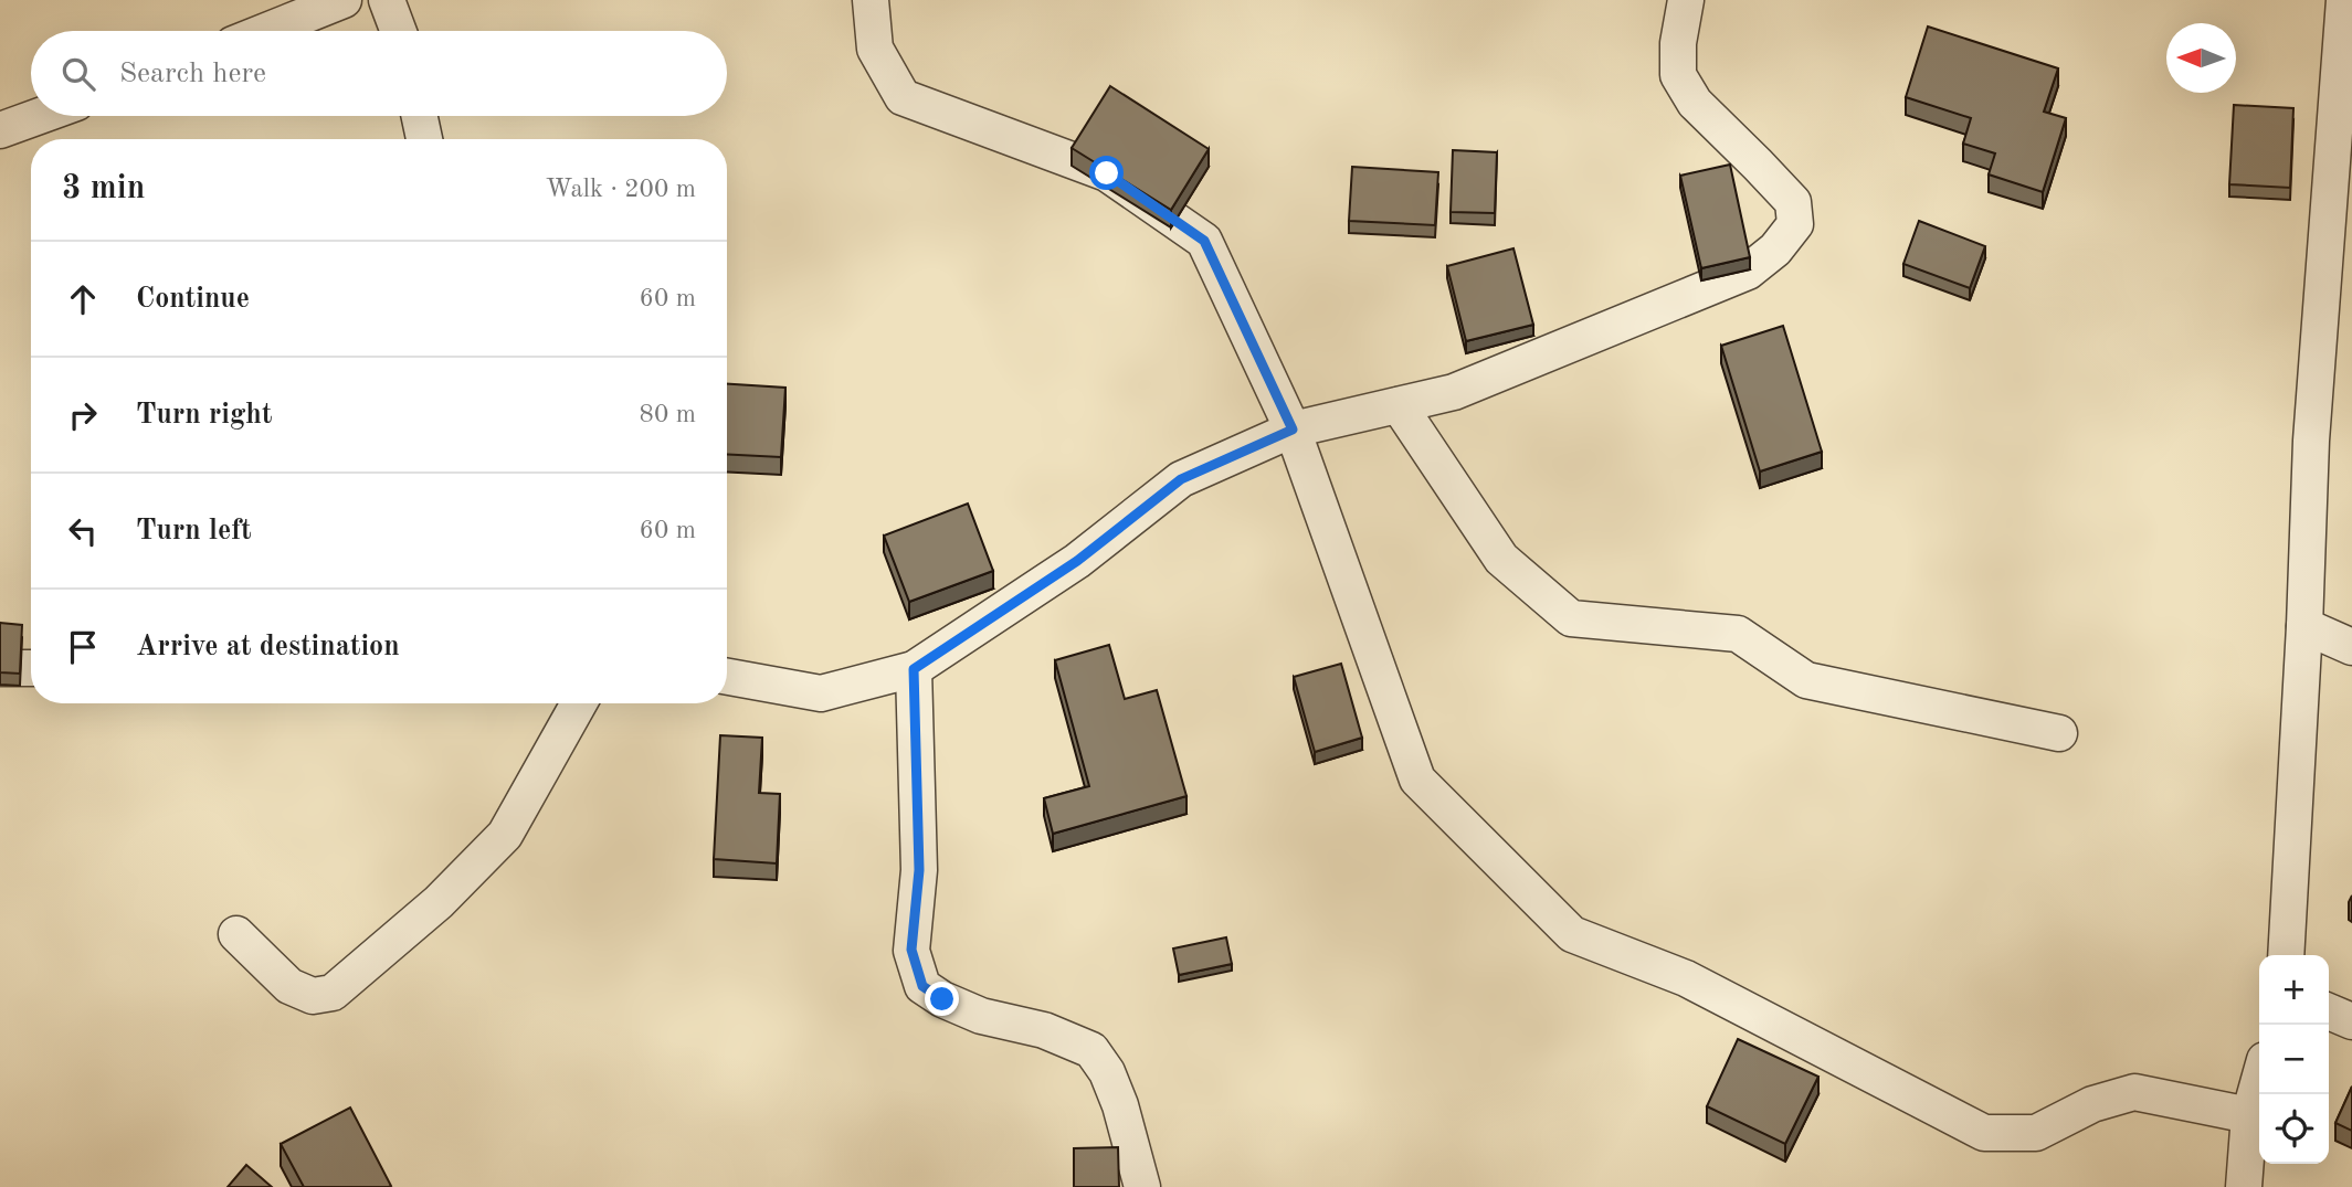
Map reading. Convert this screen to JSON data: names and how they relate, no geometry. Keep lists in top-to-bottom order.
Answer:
{
  "north": "left",
  "page": {
    "search": "Search here",
    "heading": ["3 min", "Walk · 200 m"],
    "list": [
      ["Continue", "60 m"],
      ["Turn right", "80 m"],
      ["Turn left", "60 m"],
      "Arrive at destination"
    ],
    "map_buttons": ["+", "−"]
  }
}
